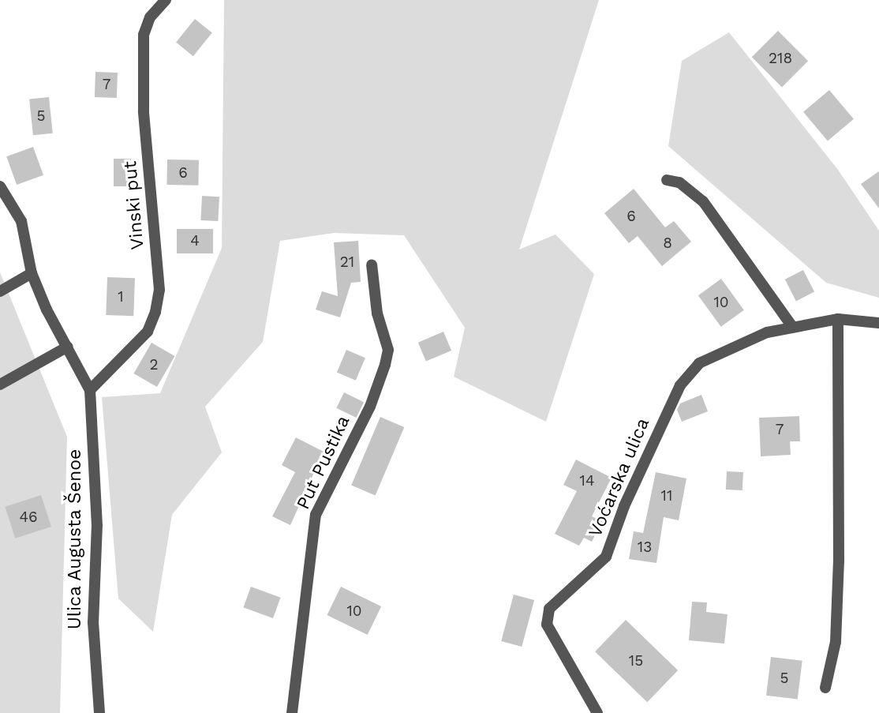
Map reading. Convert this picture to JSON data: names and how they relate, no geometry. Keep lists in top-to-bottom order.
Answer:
{
  "streets": {
    "street": [
      "Vinski put",
      "Put Pustika",
      "Voćarska ulica",
      "Ulica Augusta Šenoe"
    ]
  },
  "crossings": [
    ["Vinski put", "Ulica Augusta Šenoe"]
  ],
  "house_numbers": [
    "218",
    "7",
    "5",
    "6",
    "6",
    "4",
    "8",
    "21",
    "1",
    "10",
    "2",
    "7",
    "14",
    "11",
    "46",
    "13",
    "10",
    "15",
    "5"
  ]
}
